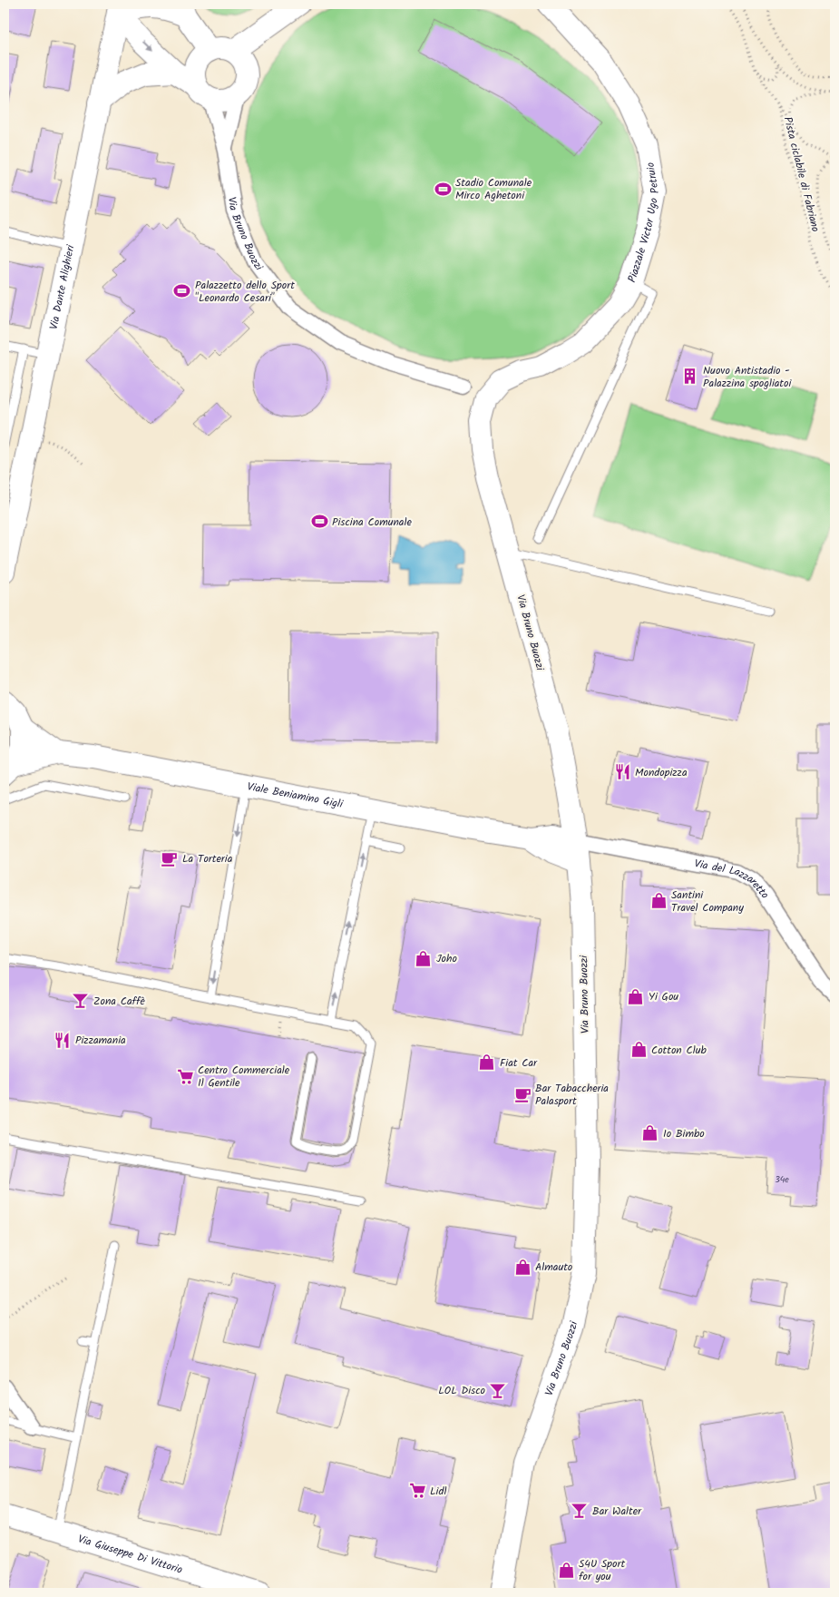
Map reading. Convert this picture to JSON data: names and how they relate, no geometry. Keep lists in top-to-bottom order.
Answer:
{
  "streets": {
    "street": [
      "Piazzale Victor Ugo Petruio",
      "Via Bruno Buozzi",
      "Via Dante Alighieri",
      "Viale Beniamino Gigli",
      "Via del Lazzaretto",
      "Via Giuseppe Di Vittorio"
    ],
    "path": ["Pista ciclabile di Fabriano"]
  },
  "crossings": [
    ["Piazzale Victor Ugo Petruio", "Via Bruno Buozzi"],
    ["Via Bruno Buozzi", "Viale Beniamino Gigli"],
    ["Via Bruno Buozzi", "Via del Lazzaretto"],
    ["Viale Beniamino Gigli", "Via del Lazzaretto"]
  ],
  "places": {
    "sports": ["Stadio Comunale Mirco Aghetoni", "Palazzetto dello Sport \"Leonardo Cesari\"", "Piscina Comunale"],
    "building": ["Nuovo Antistadio - Palazzina spogliatoi"],
    "restaurant": ["Mondopizza", "Pizzamania"],
    "cafe": ["La Torteria", "Bar Tabaccheria Palasport"],
    "shop": [
      "Santini Travel Company",
      "Joho",
      "Yi Gou",
      "Cotton Club",
      "Fiat Car",
      "Io Bimbo",
      "Almauto",
      "S4U Sport for you"
    ],
    "bar": ["Zona Caffè", "LOL Disco", "Bar Walter"],
    "supermarket": ["Centro Commerciale Il Gentile", "Lidl"]
  },
  "house_numbers": ["34e"]
}
